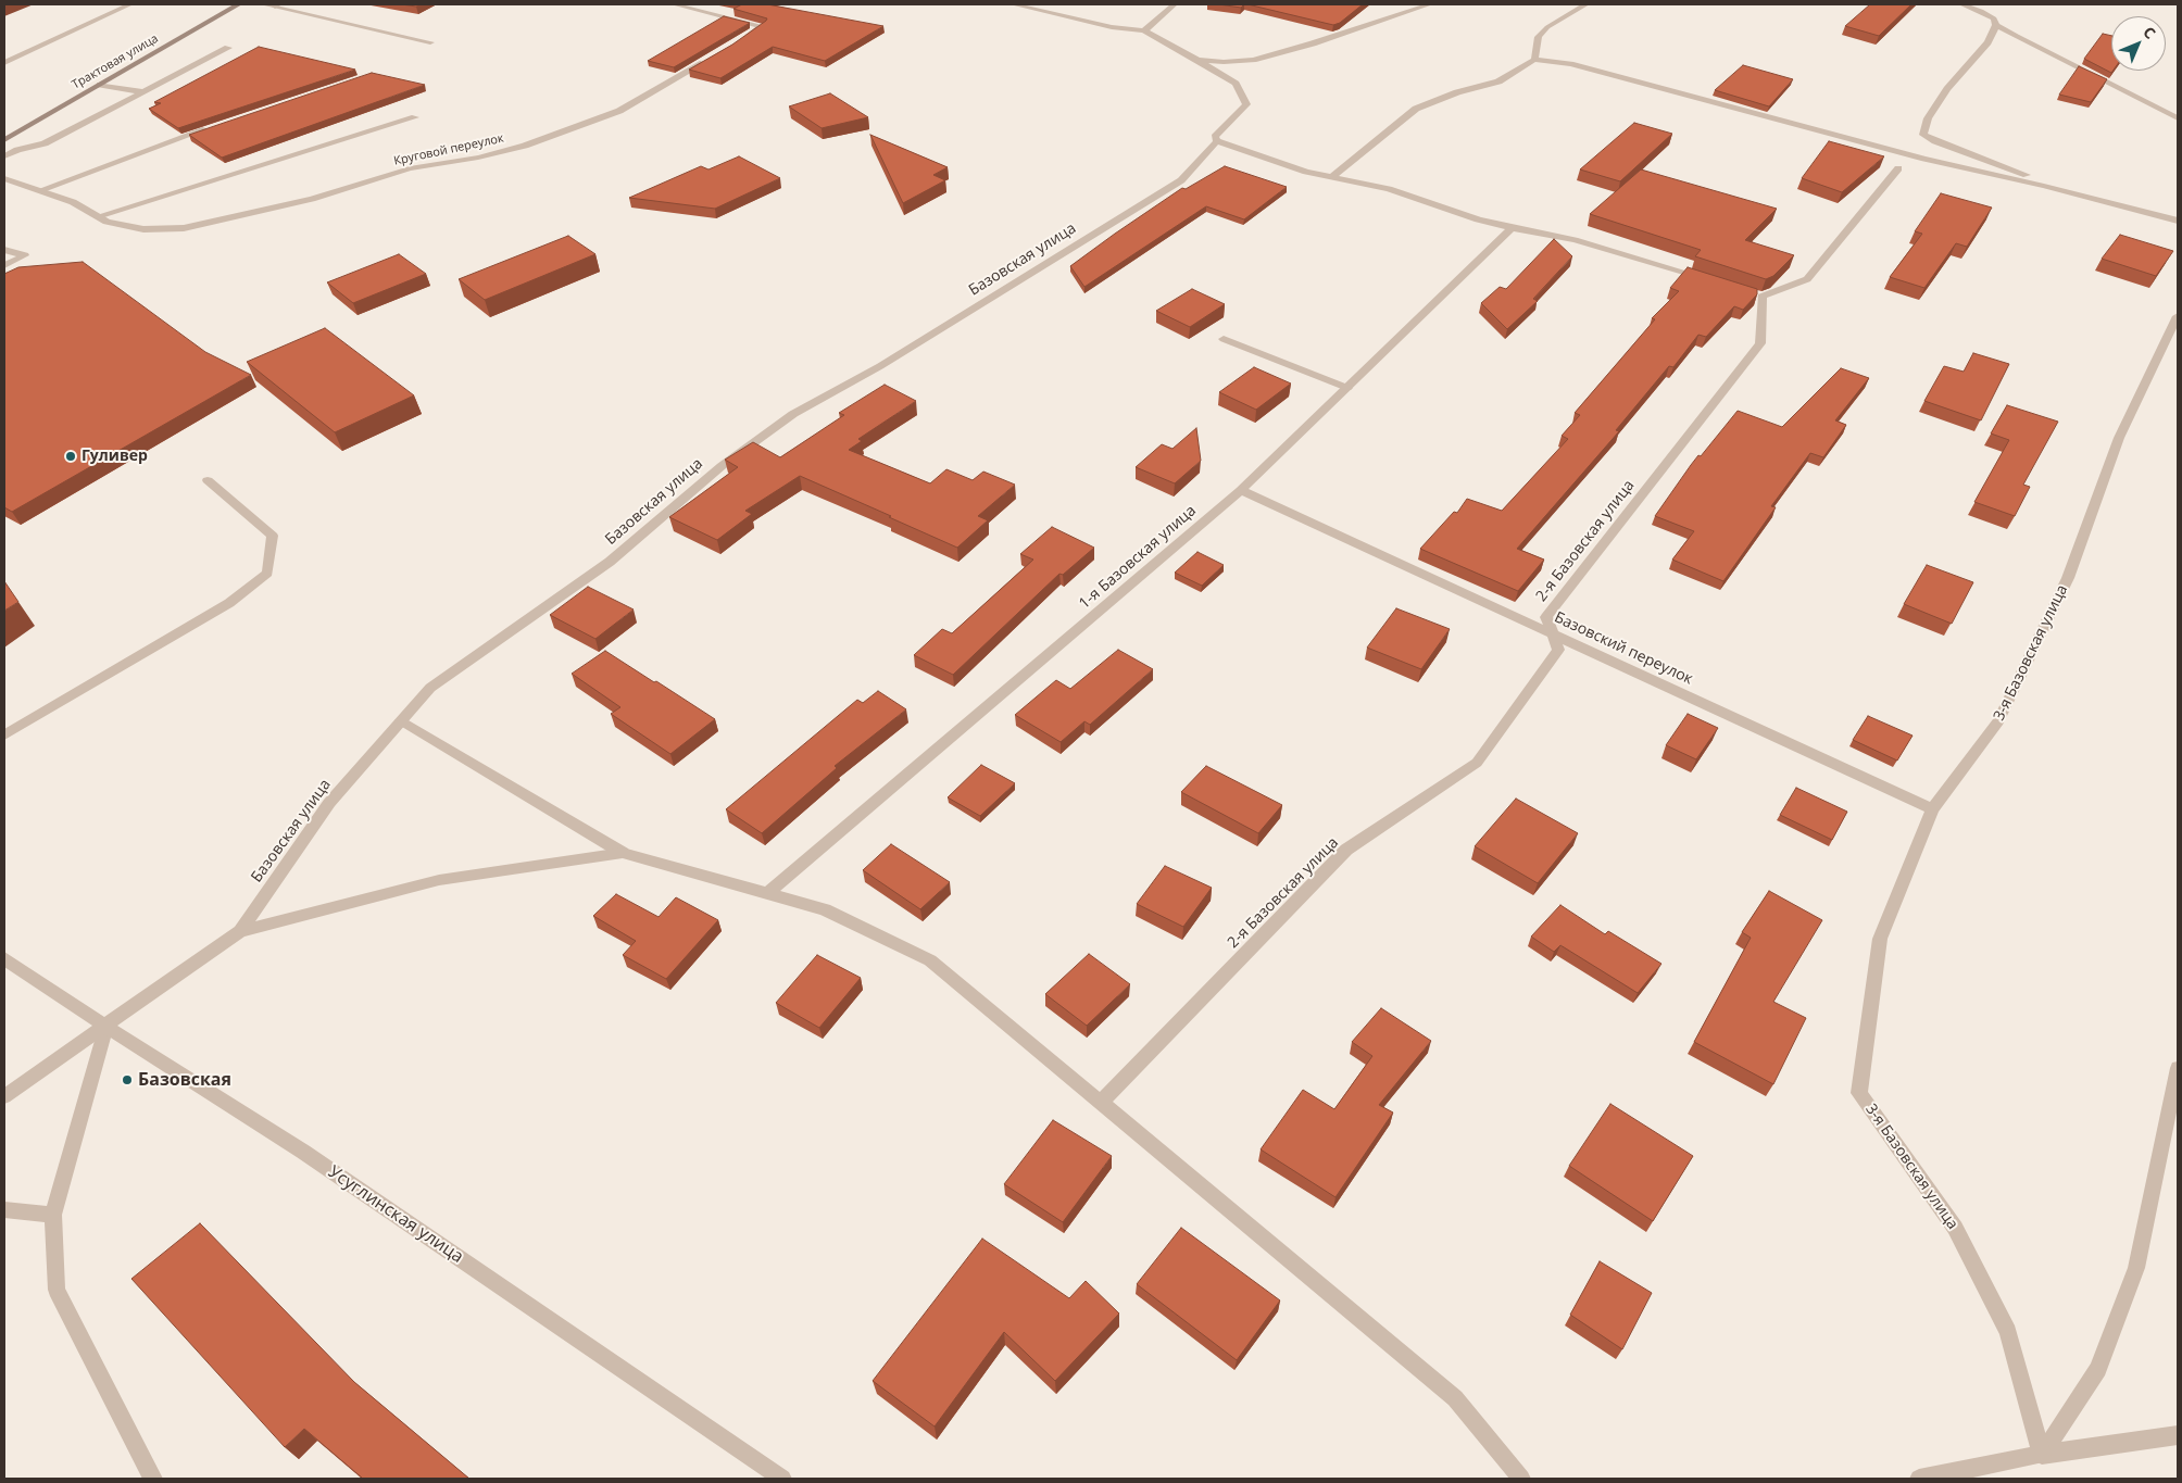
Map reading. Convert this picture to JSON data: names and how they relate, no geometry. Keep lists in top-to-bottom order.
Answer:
{
  "streets": {
    "main road": ["Трактовая улица"],
    "street": [
      "Круговой переулок",
      "Базовская улица",
      "2-я Базовская улица",
      "1-я Базовская улица",
      "Базовский переулок",
      "3-я Базовская улица",
      "Усуглинская улица"
    ]
  },
  "crossings": [
    ["Базовская улица", "Усуглинская улица"],
    ["2-я Базовская улица", "Базовский переулок"],
    ["1-я Базовская улица", "Базовский переулок"],
    ["Базовский переулок", "3-я Базовская улица"]
  ],
  "places": ["Гуливер", "Базовская"],
  "north": "top right"
}
